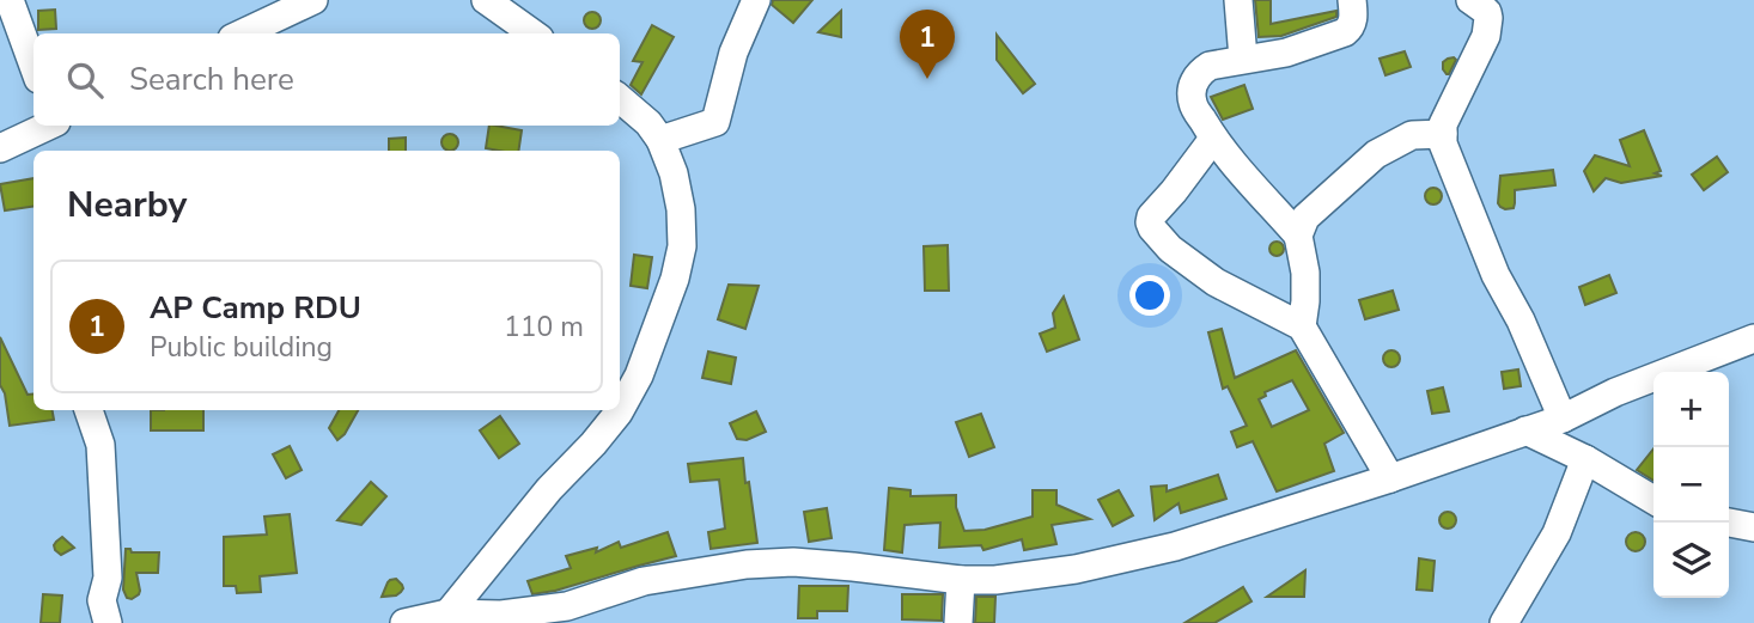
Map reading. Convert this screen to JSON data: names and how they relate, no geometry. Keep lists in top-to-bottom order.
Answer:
{
  "page": {
    "pins": "1",
    "search": "Search here",
    "heading": "Nearby",
    "list": [
      {
        "mark": "1",
        "name": "AP Camp RDU",
        "note": "Public building",
        "value": "110 m"
      }
    ],
    "map_buttons": ["+", "−"]
  }
}
